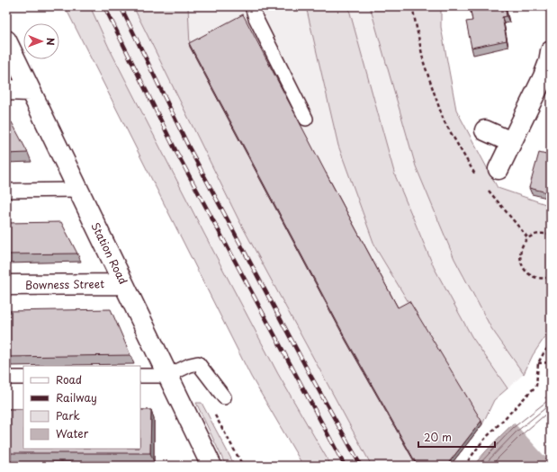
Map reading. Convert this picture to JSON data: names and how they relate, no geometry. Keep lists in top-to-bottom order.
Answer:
{
  "streets": {
    "street": ["Station Road", "Bowness Street"]
  },
  "crossings": [
    ["Station Road", "Bowness Street"]
  ],
  "legend": [
    "Road",
    "Railway",
    "Park",
    "Water"
  ],
  "scale_bar": "20 m",
  "north": "right"
}
